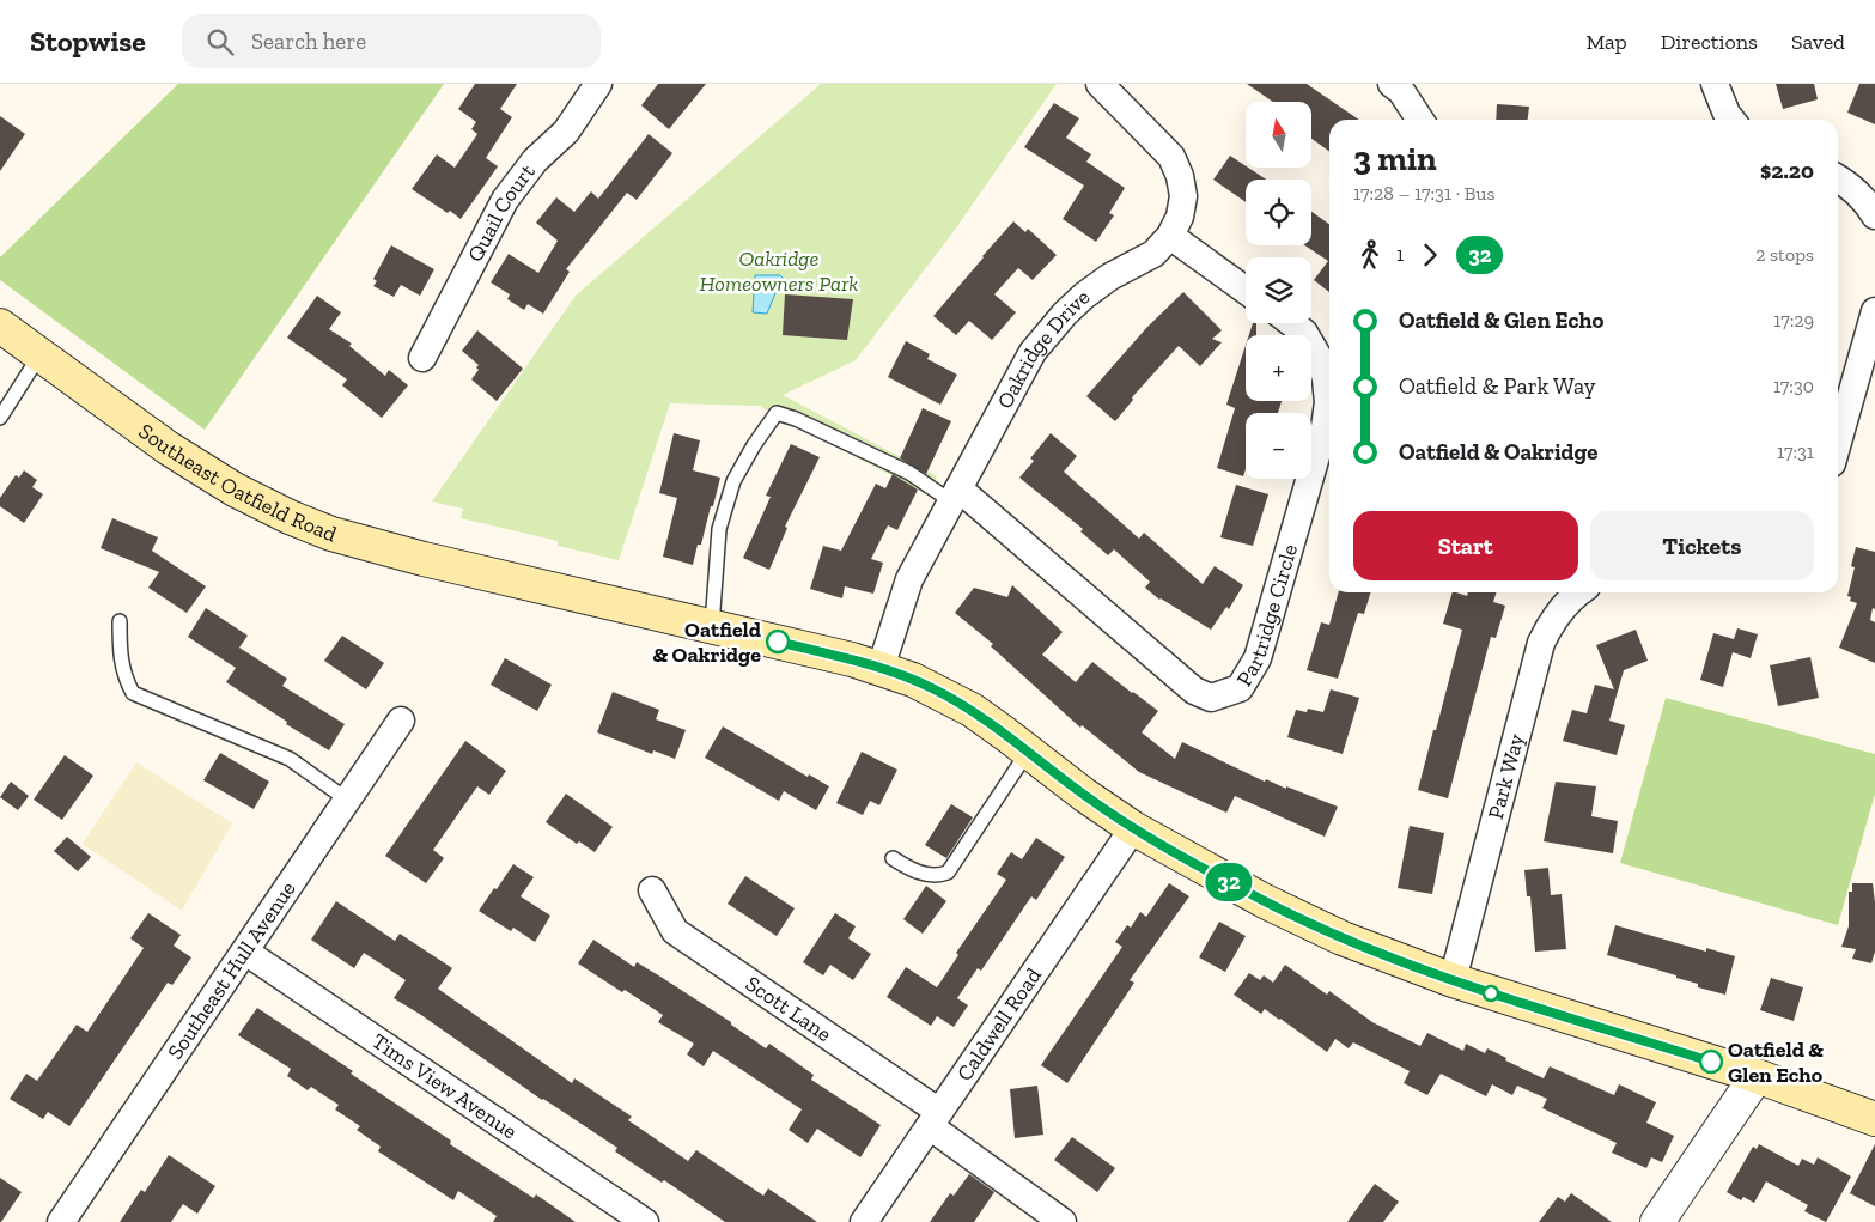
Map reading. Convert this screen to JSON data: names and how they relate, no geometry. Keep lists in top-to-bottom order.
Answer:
{
  "streets": {
    "main road": ["Southeast Oatfield Road"],
    "street": [
      "Quail Court",
      "Oakridge Drive",
      "Partridge Circle",
      "Park Way",
      "Southeast Hull Avenue",
      "Scott Lane",
      "Caldwell Road",
      "Tims View Avenue"
    ]
  },
  "crossings": [
    ["Oakridge Drive", "Southeast Oatfield Road"],
    ["Oakridge Drive", "Partridge Circle"],
    ["Southeast Oatfield Road", "Park Way"],
    ["Southeast Oatfield Road", "Caldwell Road"],
    ["Southeast Hull Avenue", "Tims View Avenue"],
    ["Scott Lane", "Caldwell Road"]
  ],
  "parks": ["Oakridge Homeowners Park"],
  "places": ["Oatfield & Oakridge", "Oatfield & Glen Echo"],
  "lines": ["bus line 32"],
  "north": "top",
  "page": {
    "header": "Stopwise",
    "search": "Search here",
    "nav": ["Map", "Directions", "Saved"],
    "on_map": "32",
    "map_buttons": ["+", "−"],
    "heading": ["3 min", "17:28 – 17:31 · Bus", "$2.20"],
    "legs": ["1", "32", "2 stops"],
    "list": [
      {
        "name": "Oatfield & Glen Echo",
        "value": "17:29"
      },
      {
        "name": "Oatfield & Park Way",
        "value": "17:30"
      },
      {
        "name": "Oatfield & Oakridge",
        "value": "17:31"
      }
    ],
    "buttons": ["Start", "Tickets"]
  }
}
